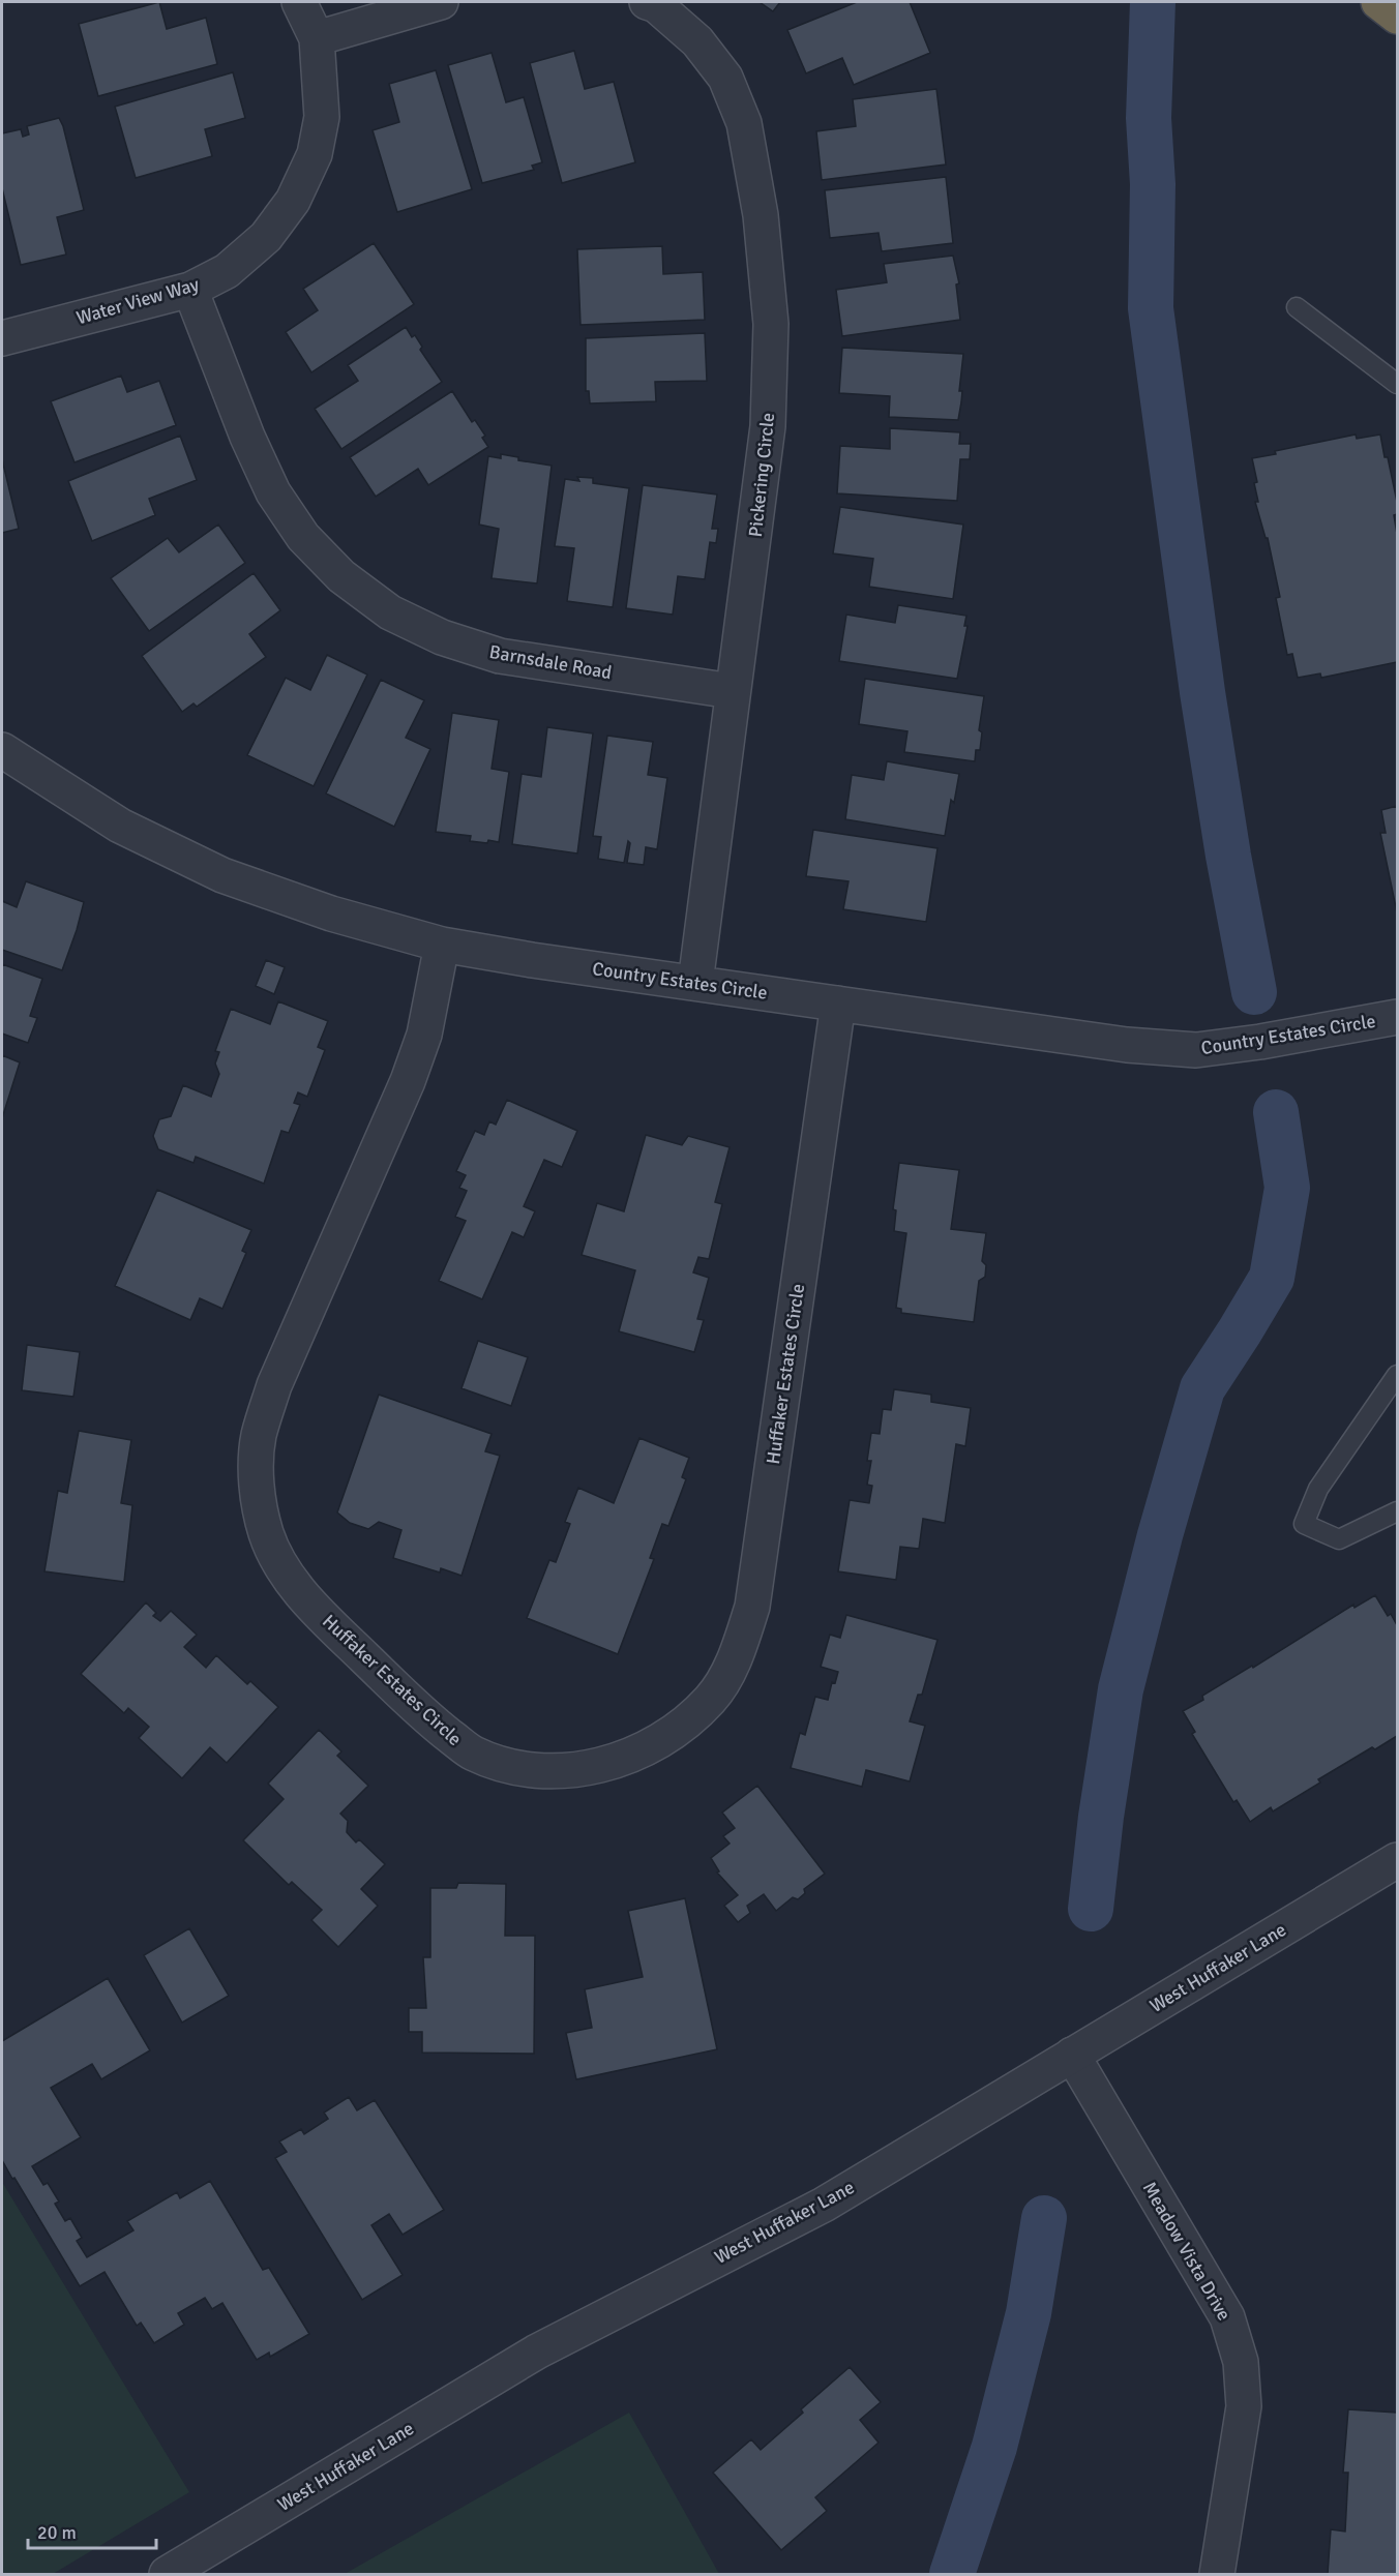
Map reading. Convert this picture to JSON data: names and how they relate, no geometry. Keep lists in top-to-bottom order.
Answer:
{
  "streets": {
    "street": [
      "Water View Way",
      "Pickering Circle",
      "Barnsdale Road",
      "Country Estates Circle",
      "Huffaker Estates Circle",
      "West Huffaker Lane",
      "Meadow Vista Drive"
    ]
  },
  "crossings": [
    ["Water View Way", "Barnsdale Road"],
    ["Pickering Circle", "Barnsdale Road"],
    ["Pickering Circle", "Country Estates Circle"],
    ["Country Estates Circle", "Huffaker Estates Circle"],
    ["West Huffaker Lane", "Meadow Vista Drive"]
  ],
  "scale_bar": "20 m"
}
